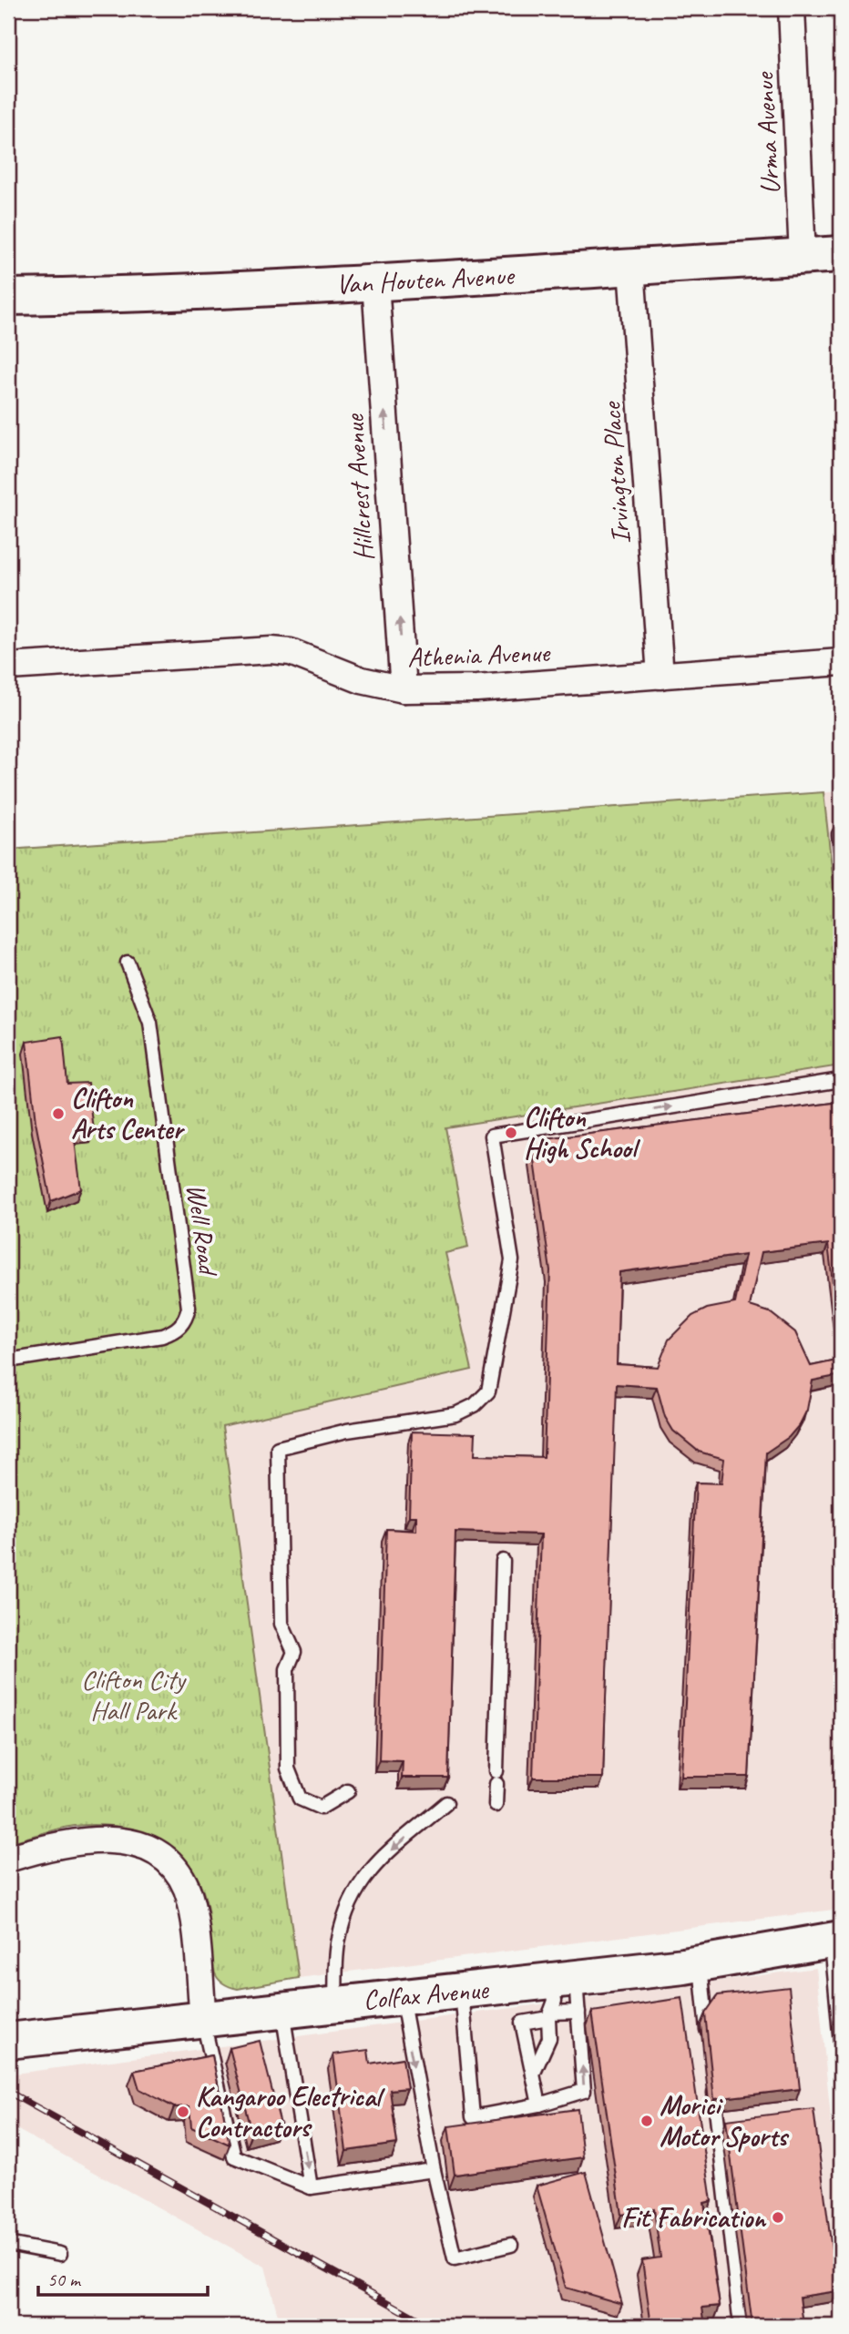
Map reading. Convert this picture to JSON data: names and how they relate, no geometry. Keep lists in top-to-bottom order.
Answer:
{
  "streets": {
    "main road": ["Van Houten Avenue", "Colfax Avenue"],
    "street": [
      "Urma Avenue",
      "Irvington Place",
      "Hillcrest Avenue",
      "Athenia Avenue"
    ],
    "lane": ["Well Road"]
  },
  "crossings": [
    ["Urma Avenue", "Van Houten Avenue"],
    ["Van Houten Avenue", "Irvington Place"],
    ["Van Houten Avenue", "Hillcrest Avenue"],
    ["Irvington Place", "Athenia Avenue"],
    ["Hillcrest Avenue", "Athenia Avenue"]
  ],
  "one_way": ["Hillcrest Avenue"],
  "parks": ["Clifton City Hall Park"],
  "places": [
    "Clifton Arts Center",
    "Clifton High School",
    "Kangaroo Electrical Contractors",
    "Morici Motor Sports",
    "Fit Fabrication"
  ],
  "scale_bar": "50 m"
}
